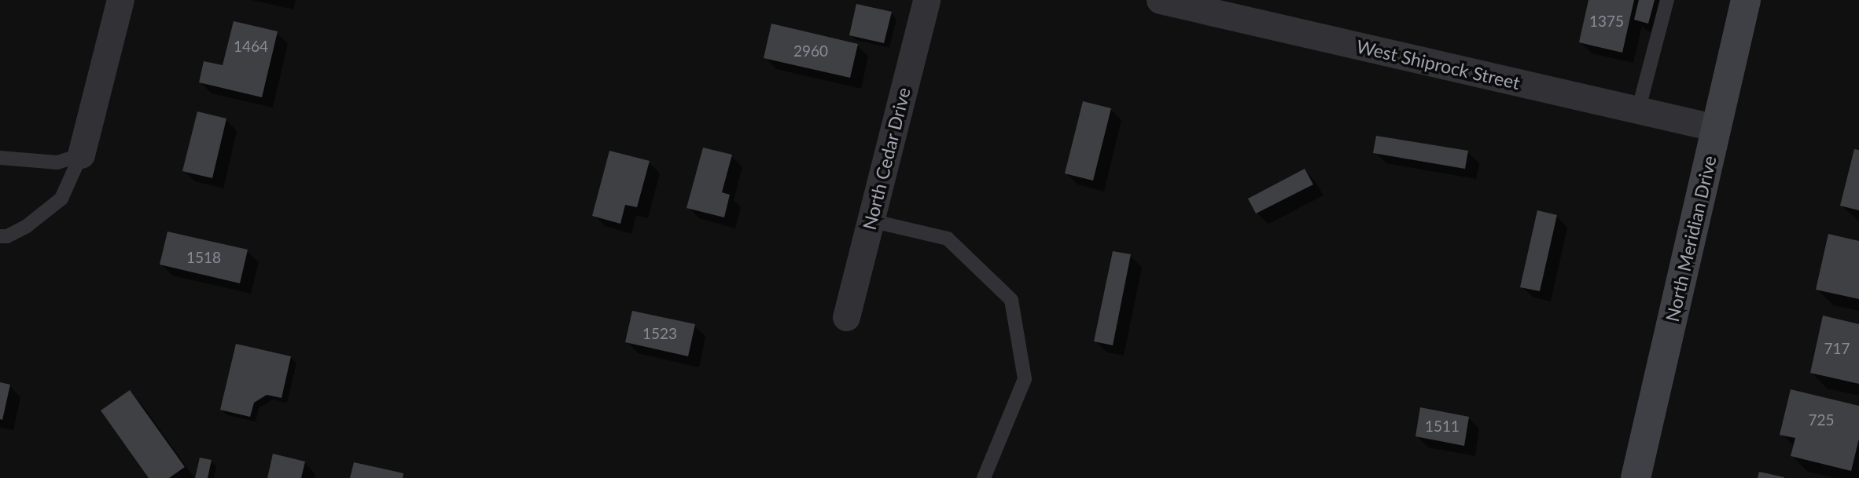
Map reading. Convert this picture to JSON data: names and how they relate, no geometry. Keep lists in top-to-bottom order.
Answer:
{
  "streets": {
    "street": ["West Shiprock Street", "North Cedar Drive", "North Meridian Drive"]
  },
  "crossings": [
    ["West Shiprock Street", "North Meridian Drive"]
  ],
  "house_numbers": [
    "1375",
    "1464",
    "2960",
    "1518",
    "1523",
    "717",
    "725",
    "1511"
  ]
}
